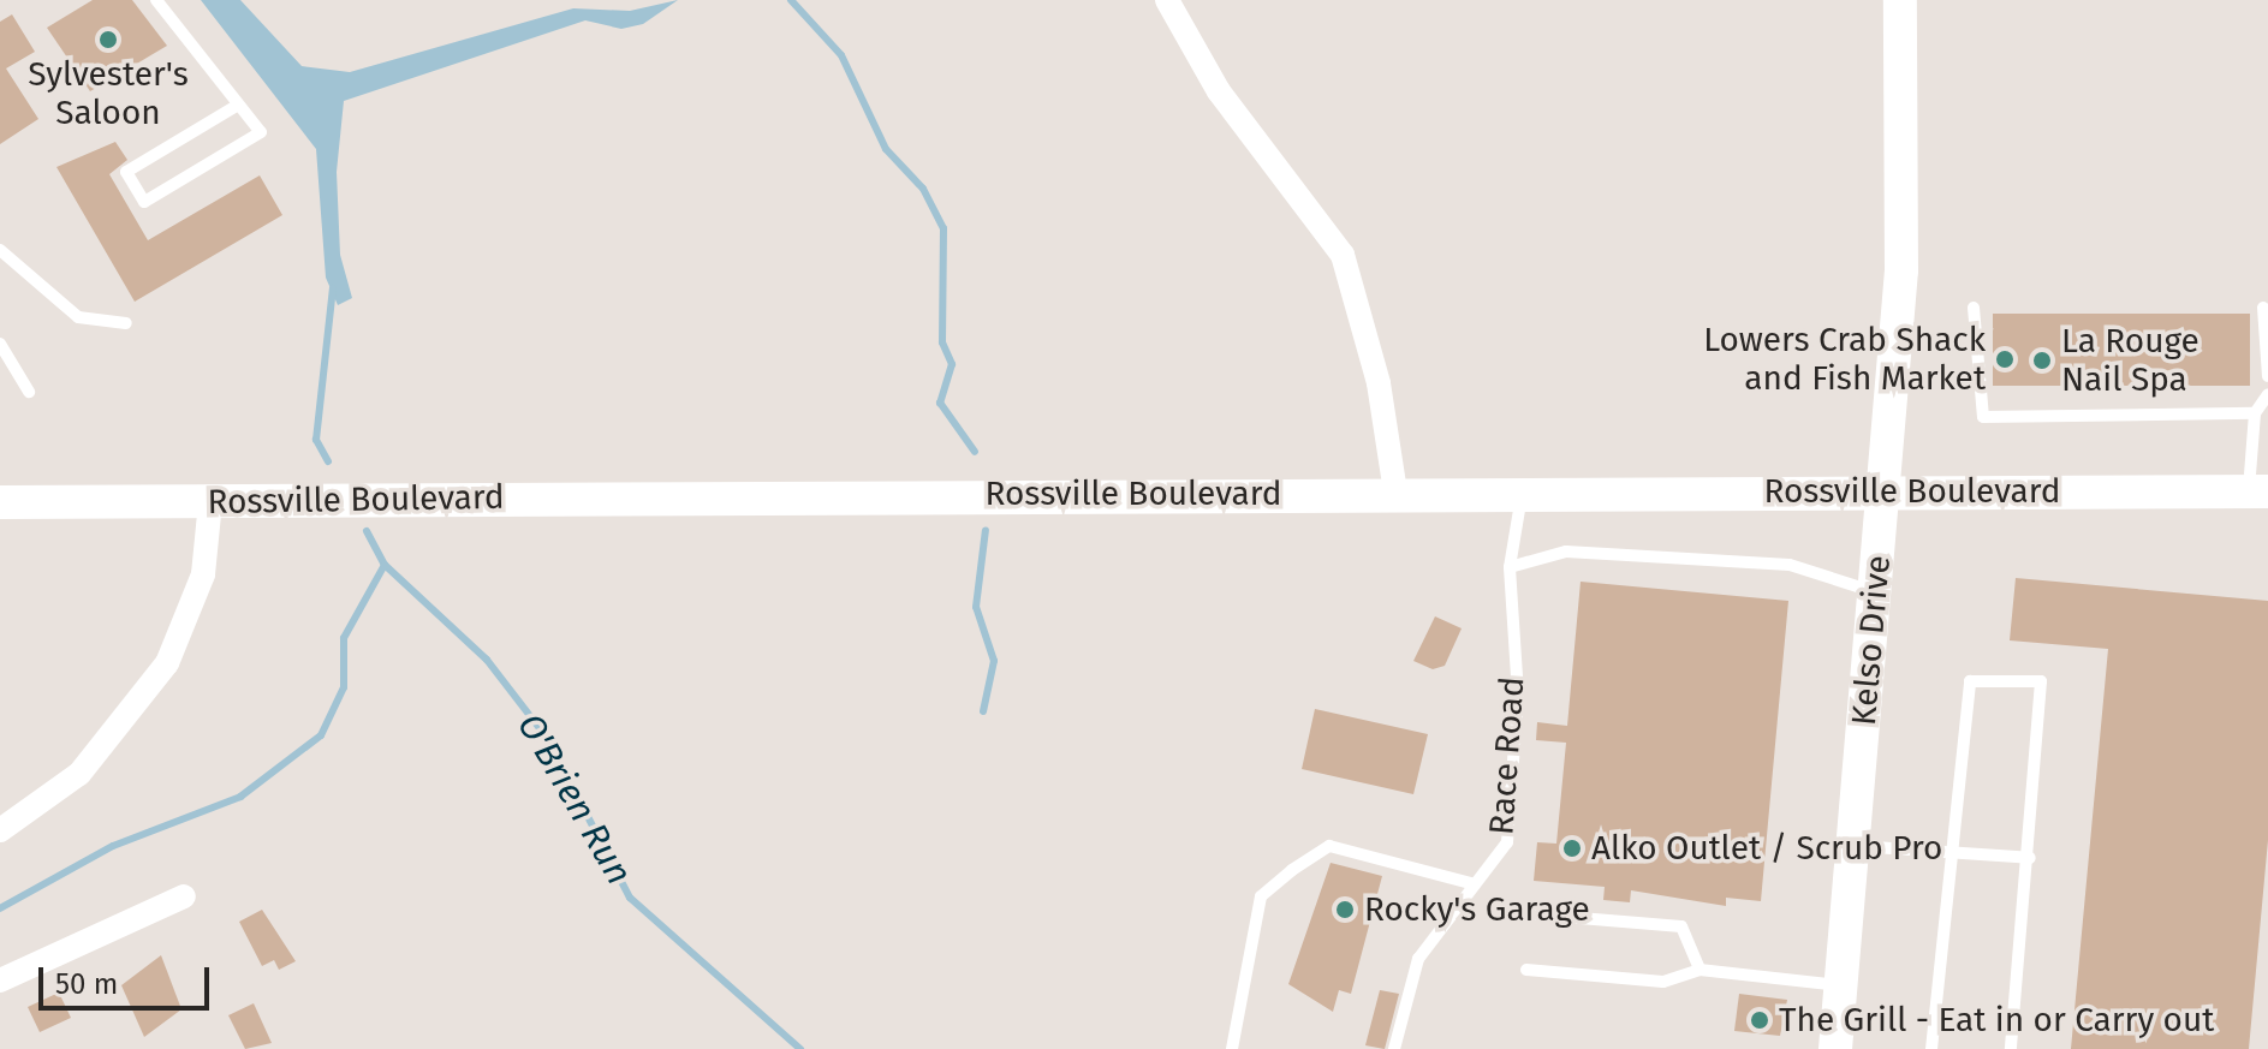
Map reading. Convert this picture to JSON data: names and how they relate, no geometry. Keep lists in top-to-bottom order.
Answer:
{
  "streets": {
    "main road": ["Rossville Boulevard", "Kelso Drive"],
    "lane": ["Race Road"]
  },
  "crossings": [
    ["Rossville Boulevard", "Kelso Drive"],
    ["Rossville Boulevard", "Race Road"]
  ],
  "water": ["O'Brien Run"],
  "places": [
    "Sylvester's Saloon",
    "Lowers Crab Shack and Fish Market",
    "La Rouge Nail Spa",
    "Alko Outlet / Scrub Pro",
    "Rocky's Garage",
    "The Grill - Eat in or Carry out"
  ],
  "scale_bar": "50 m"
}
